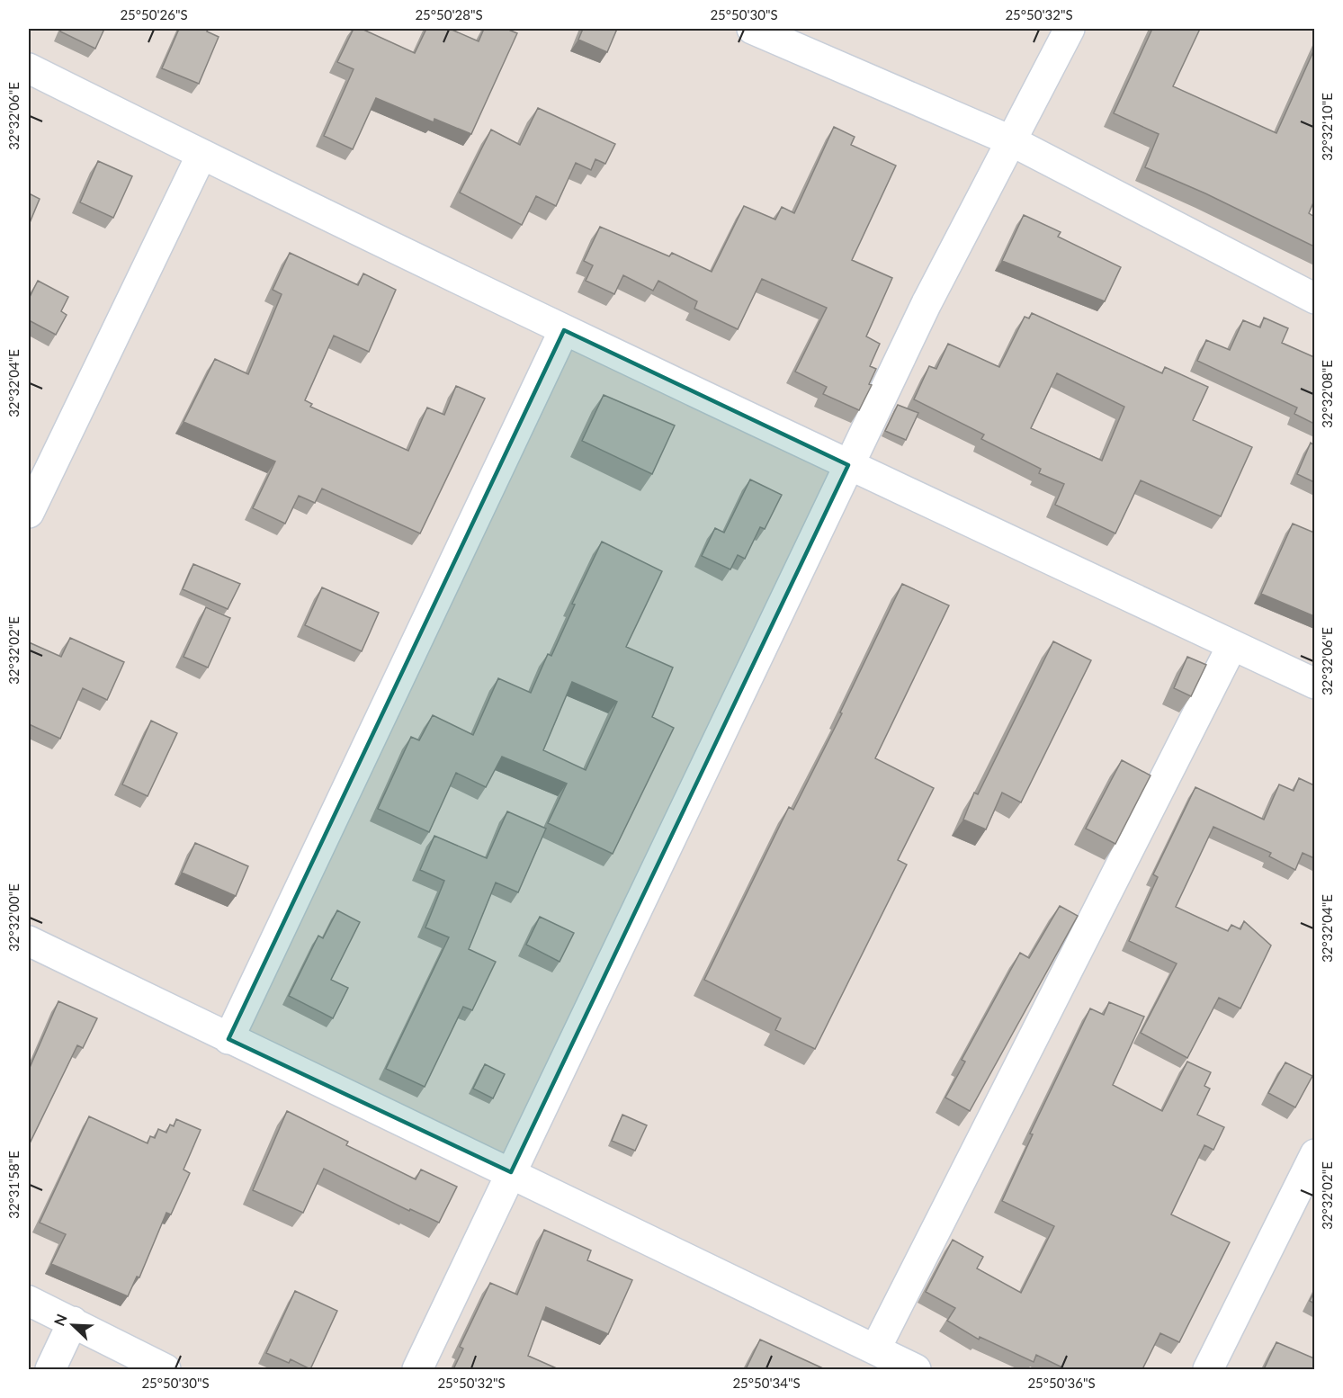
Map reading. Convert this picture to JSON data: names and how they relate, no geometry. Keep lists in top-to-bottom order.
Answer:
{
  "north": "top left",
  "coordinates": [
    "25°50'26\"S",
    "25°50'28\"S",
    "25°50'30\"S",
    "25°50'32\"S",
    "32°32'06\"E",
    "32°32'10\"E",
    "32°32'04\"E",
    "32°32'08\"E",
    "32°32'02\"E",
    "32°32'00\"E",
    "32°31'58\"E",
    "25°50'34\"S",
    "25°50'36\"S"
  ]
}
